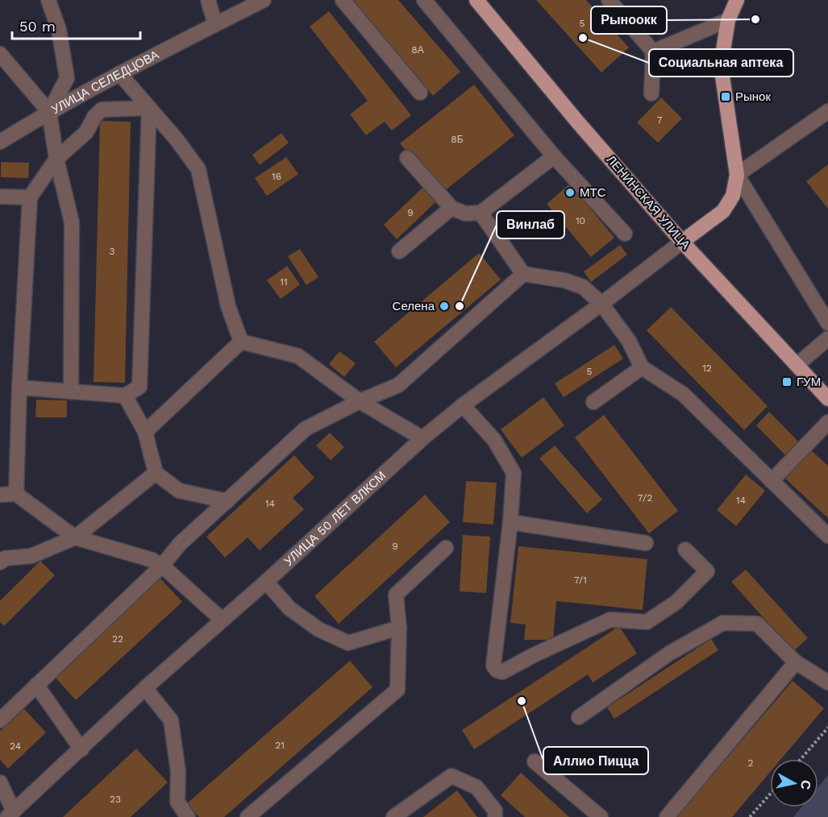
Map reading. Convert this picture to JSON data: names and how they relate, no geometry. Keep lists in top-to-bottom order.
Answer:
{
  "streets": {
    "main road": ["ЛЕНИНСКАЯ УЛИЦА"],
    "street": ["УЛИЦА СЕЛЕДЦОВА", "УЛИЦА 50 ЛЕТ ВЛКСМ"]
  },
  "crossings": [
    ["ЛЕНИНСКАЯ УЛИЦА", "УЛИЦА 50 ЛЕТ ВЛКСМ"]
  ],
  "places": {
    "other": [
      "Рыноокк",
      "Социальная аптека",
      "МТС",
      "Селена",
      "Винлаб",
      "Аллио Пицца"
    ],
    "transit": ["Рынок", "ГУМ"]
  },
  "house_numbers": [
    "5",
    "8А",
    "7",
    "8Б",
    "16",
    "9",
    "10",
    "3",
    "11",
    "12",
    "5",
    "7/2",
    "14",
    "14",
    "9",
    "7/1",
    "22",
    "21",
    "24",
    "2",
    "23"
  ],
  "scale_bar": "50 m",
  "north": "right"
}
